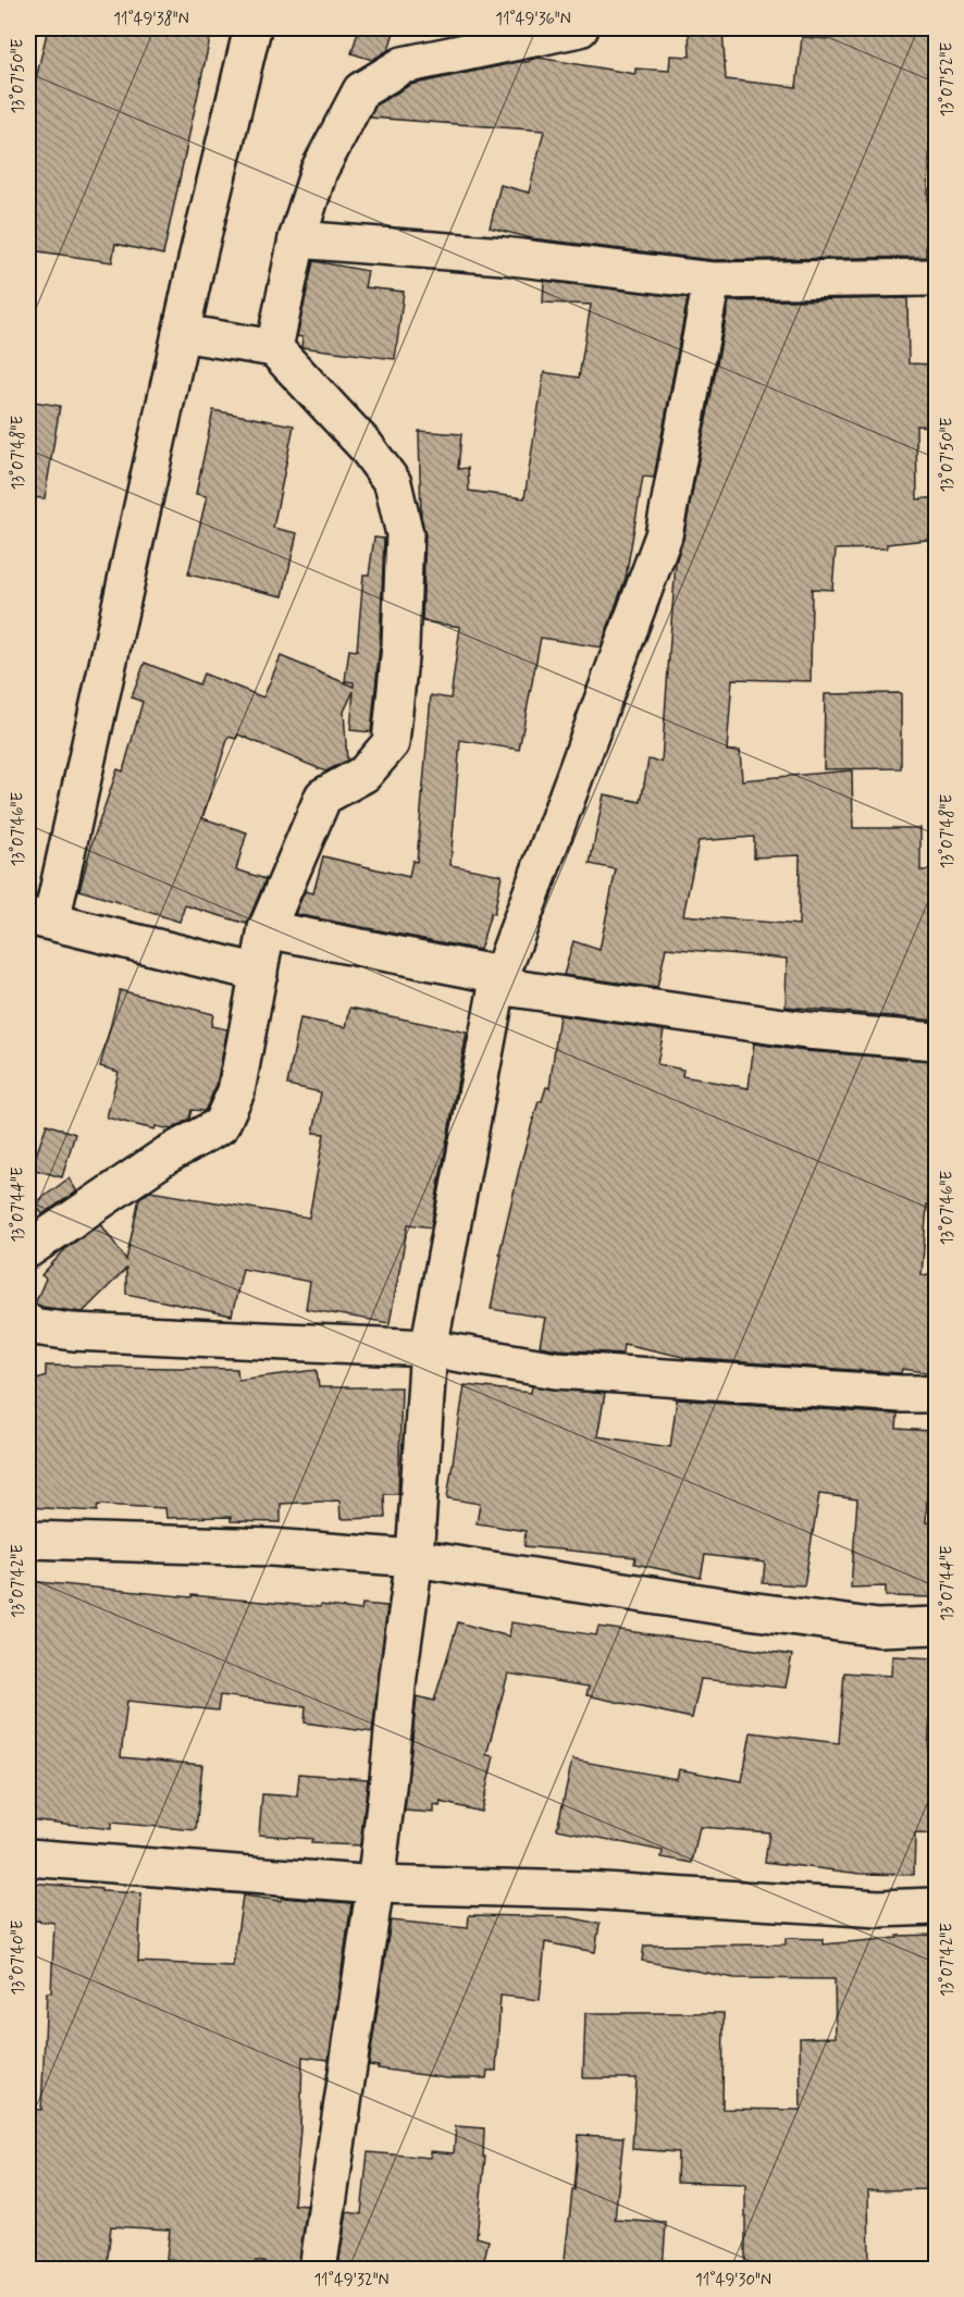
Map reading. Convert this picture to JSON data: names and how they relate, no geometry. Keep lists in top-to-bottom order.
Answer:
{
  "coordinates": [
    "11°49'38\"N",
    "11°49'36\"N",
    "13°07'50\"E",
    "13°07'52\"E",
    "13°07'48\"E",
    "13°07'46\"E",
    "13°07'44\"E",
    "13°07'42\"E",
    "13°07'40\"E",
    "11°49'32\"N",
    "11°49'30\"N"
  ]
}
